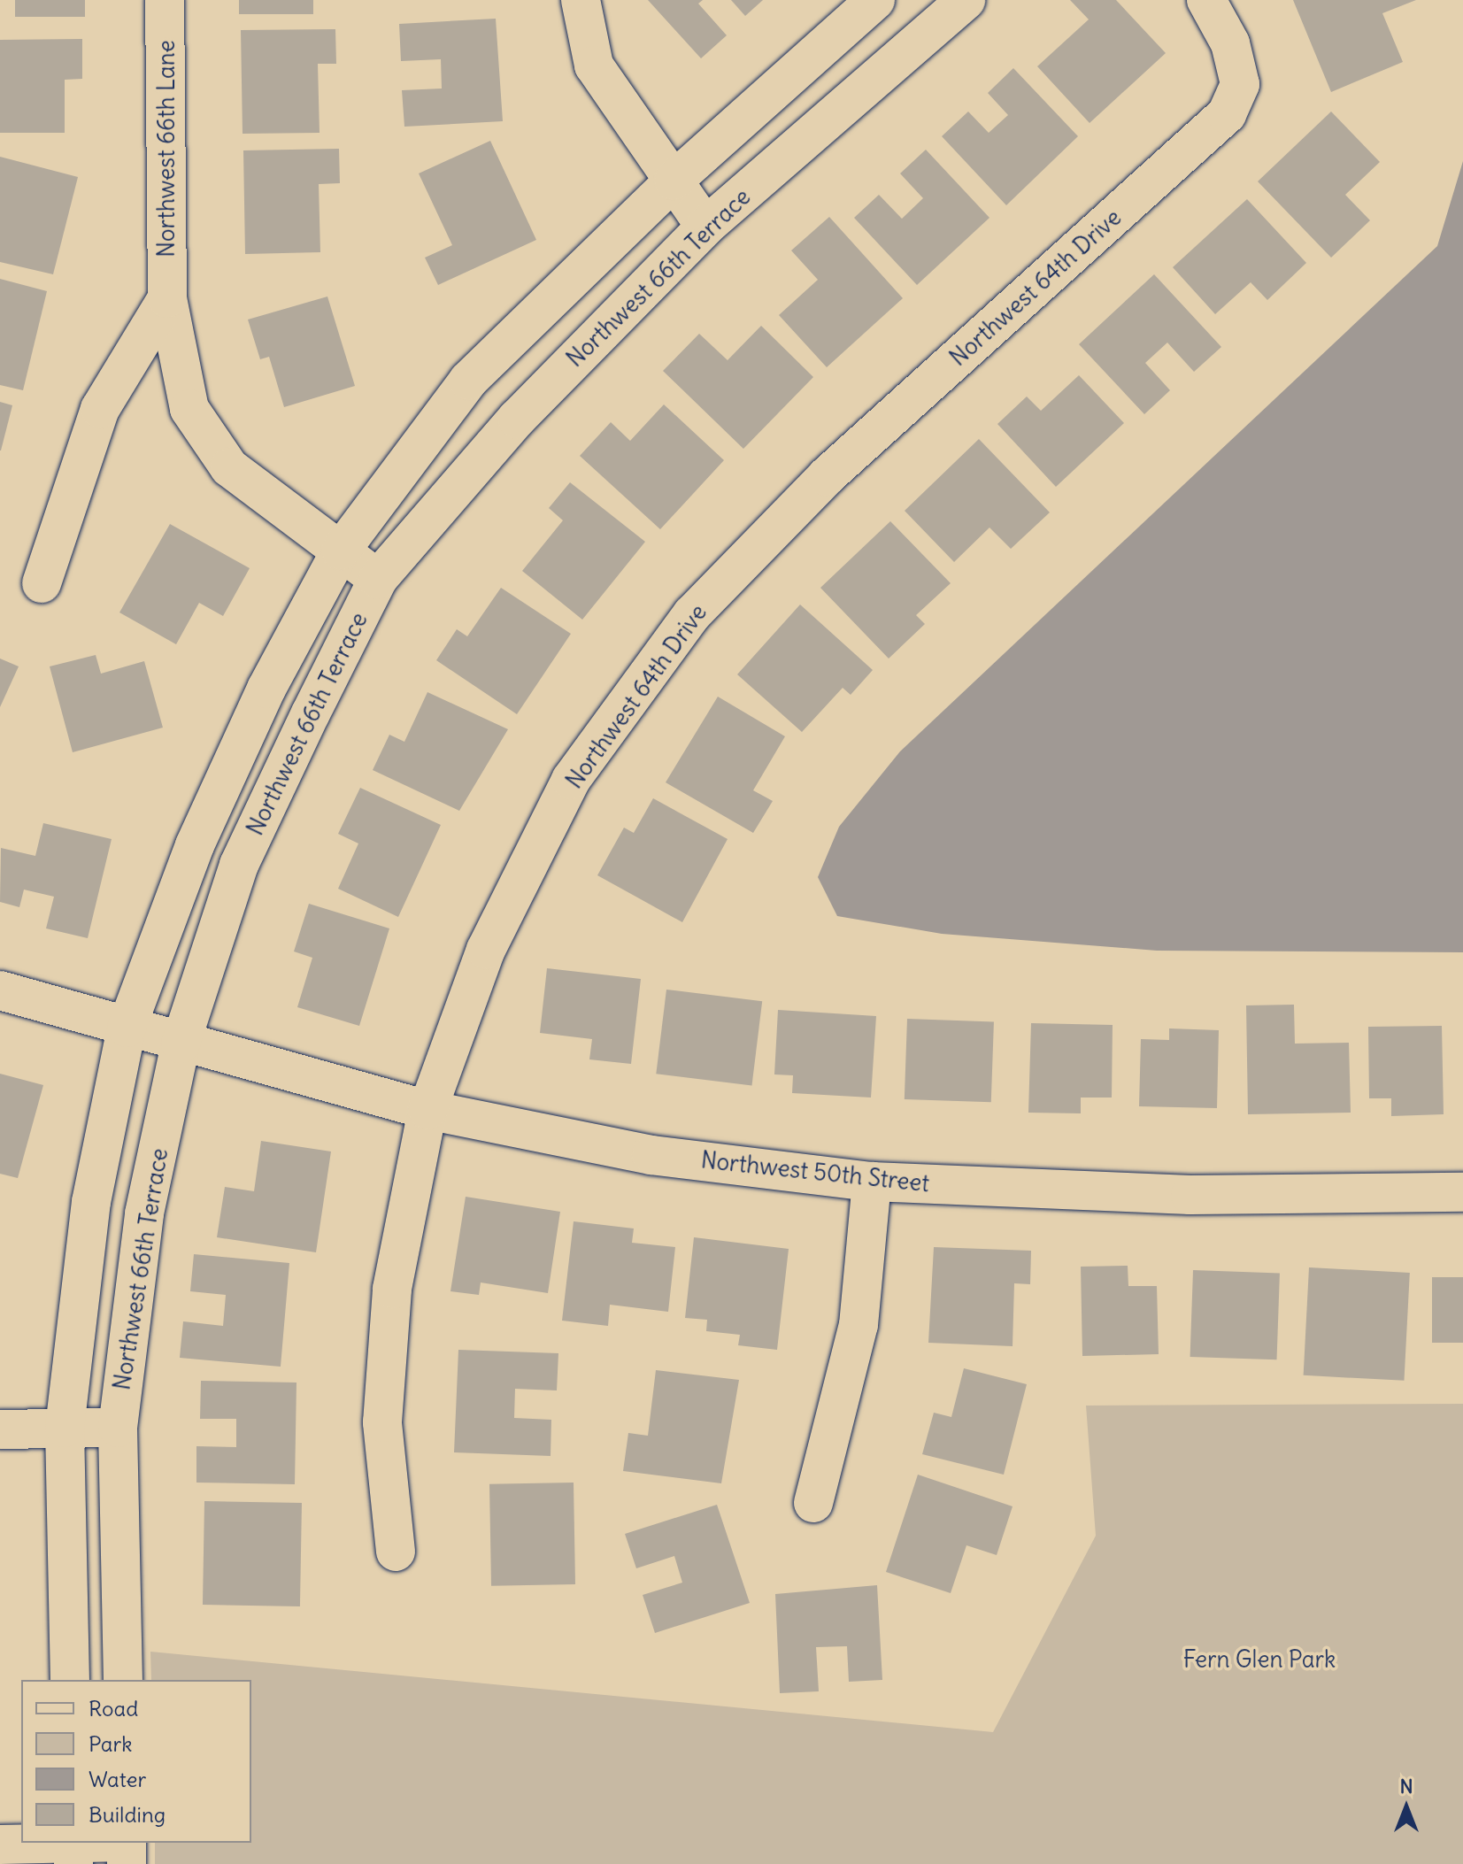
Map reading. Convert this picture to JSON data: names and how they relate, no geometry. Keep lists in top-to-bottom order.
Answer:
{
  "streets": {
    "street": [
      "Northwest 66th Lane",
      "Northwest 66th Terrace",
      "Northwest 64th Drive",
      "Northwest 50th Street"
    ]
  },
  "crossings": [
    ["Northwest 66th Lane", "Northwest 66th Terrace"],
    ["Northwest 66th Terrace", "Northwest 50th Street"],
    ["Northwest 64th Drive", "Northwest 50th Street"]
  ],
  "parks": ["Fern Glen Park"],
  "legend": [
    "Road",
    "Park",
    "Water",
    "Building"
  ],
  "north": "top"
}
